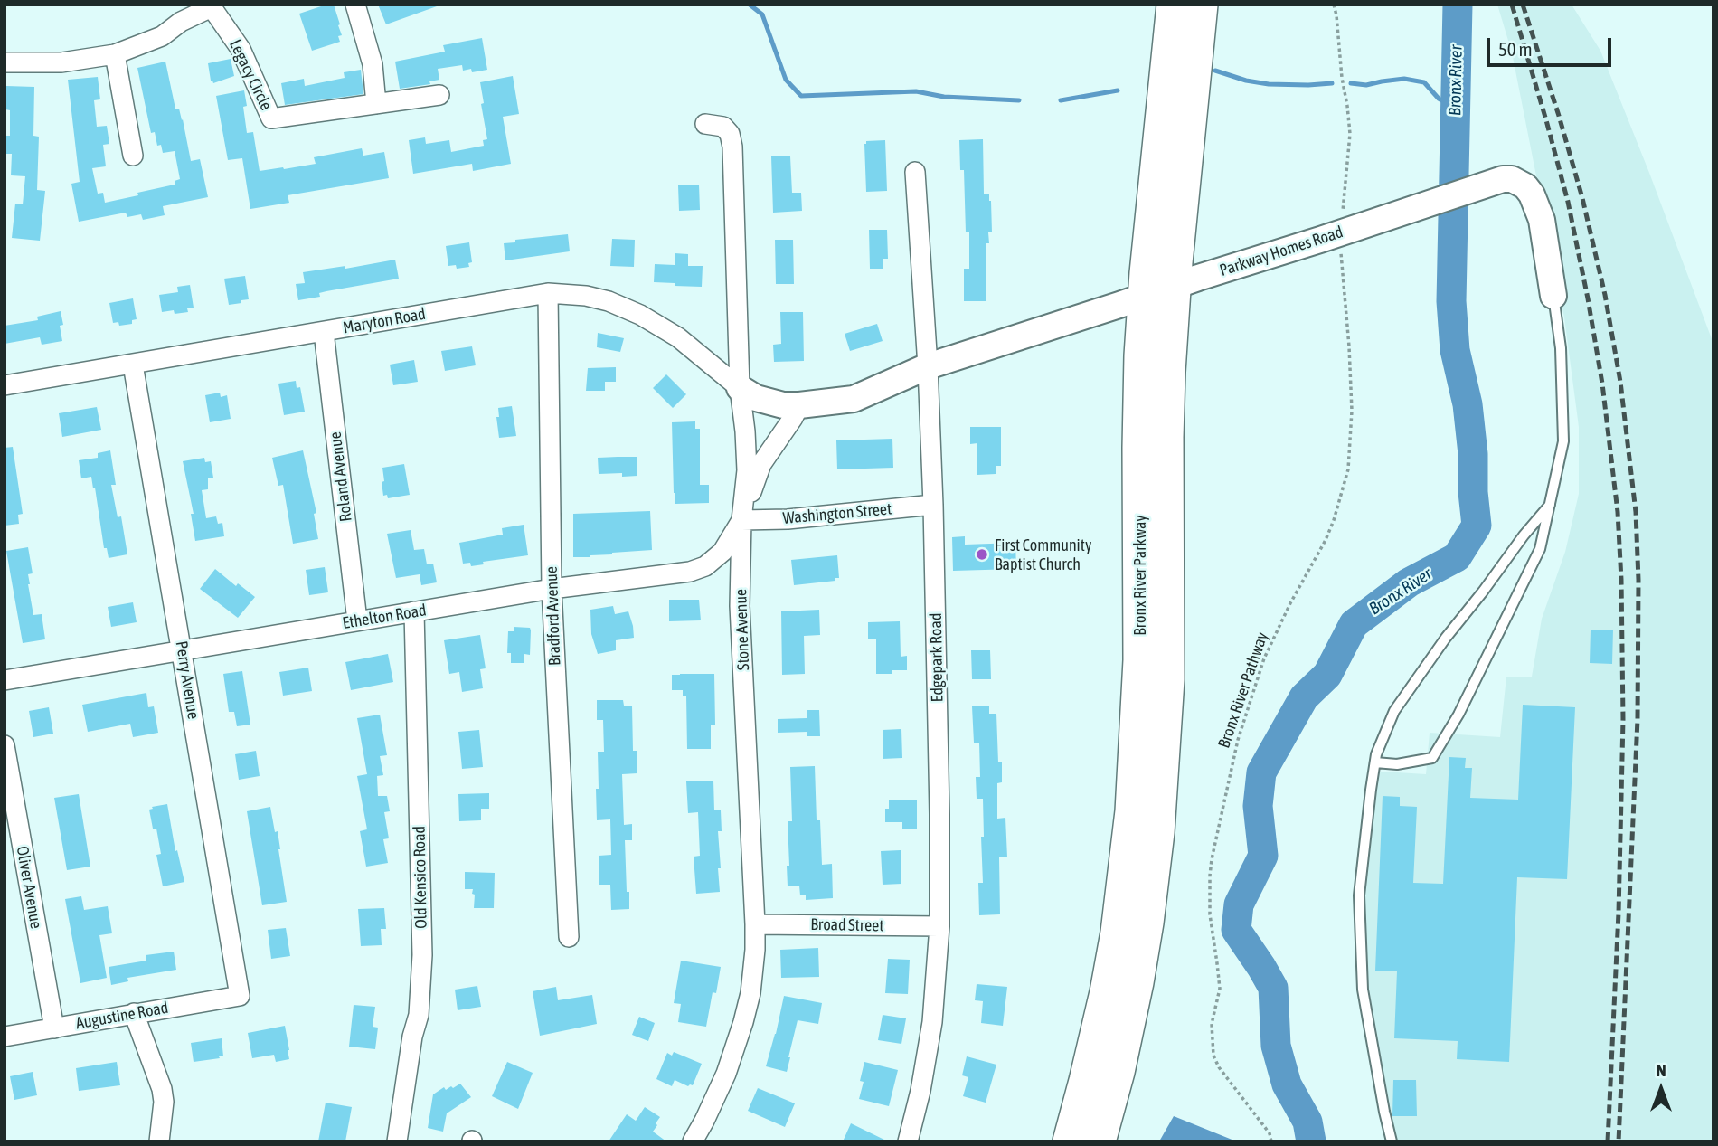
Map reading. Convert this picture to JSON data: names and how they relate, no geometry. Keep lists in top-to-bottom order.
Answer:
{
  "streets": {
    "highway": ["Bronx River Parkway"],
    "street": [
      "Legacy Circle",
      "Parkway Homes Road",
      "Maryton Road",
      "Roland Avenue",
      "Washington Street",
      "Bradford Avenue",
      "Ethelton Road",
      "Stone Avenue",
      "Edgepark Road",
      "Perry Avenue",
      "Old Kensico Road",
      "Oliver Avenue",
      "Broad Street",
      "Augustine Road"
    ],
    "path": ["Bronx River Pathway"]
  },
  "crossings": [
    ["Parkway Homes Road", "Maryton Road"],
    ["Parkway Homes Road", "Bronx River Parkway"],
    ["Parkway Homes Road", "Stone Avenue"],
    ["Parkway Homes Road", "Edgepark Road"],
    ["Maryton Road", "Roland Avenue"],
    ["Maryton Road", "Bradford Avenue"],
    ["Maryton Road", "Stone Avenue"],
    ["Maryton Road", "Perry Avenue"],
    ["Roland Avenue", "Ethelton Road"],
    ["Washington Street", "Ethelton Road"],
    ["Washington Street", "Stone Avenue"],
    ["Washington Street", "Edgepark Road"],
    ["Bradford Avenue", "Ethelton Road"],
    ["Ethelton Road", "Stone Avenue"],
    ["Ethelton Road", "Perry Avenue"],
    ["Ethelton Road", "Old Kensico Road"],
    ["Stone Avenue", "Broad Street"],
    ["Edgepark Road", "Broad Street"],
    ["Perry Avenue", "Augustine Road"],
    ["Oliver Avenue", "Augustine Road"]
  ],
  "water": ["Bronx River"],
  "places": ["First Community Baptist Church"],
  "scale_bar": "50 m",
  "north": "top"
}
